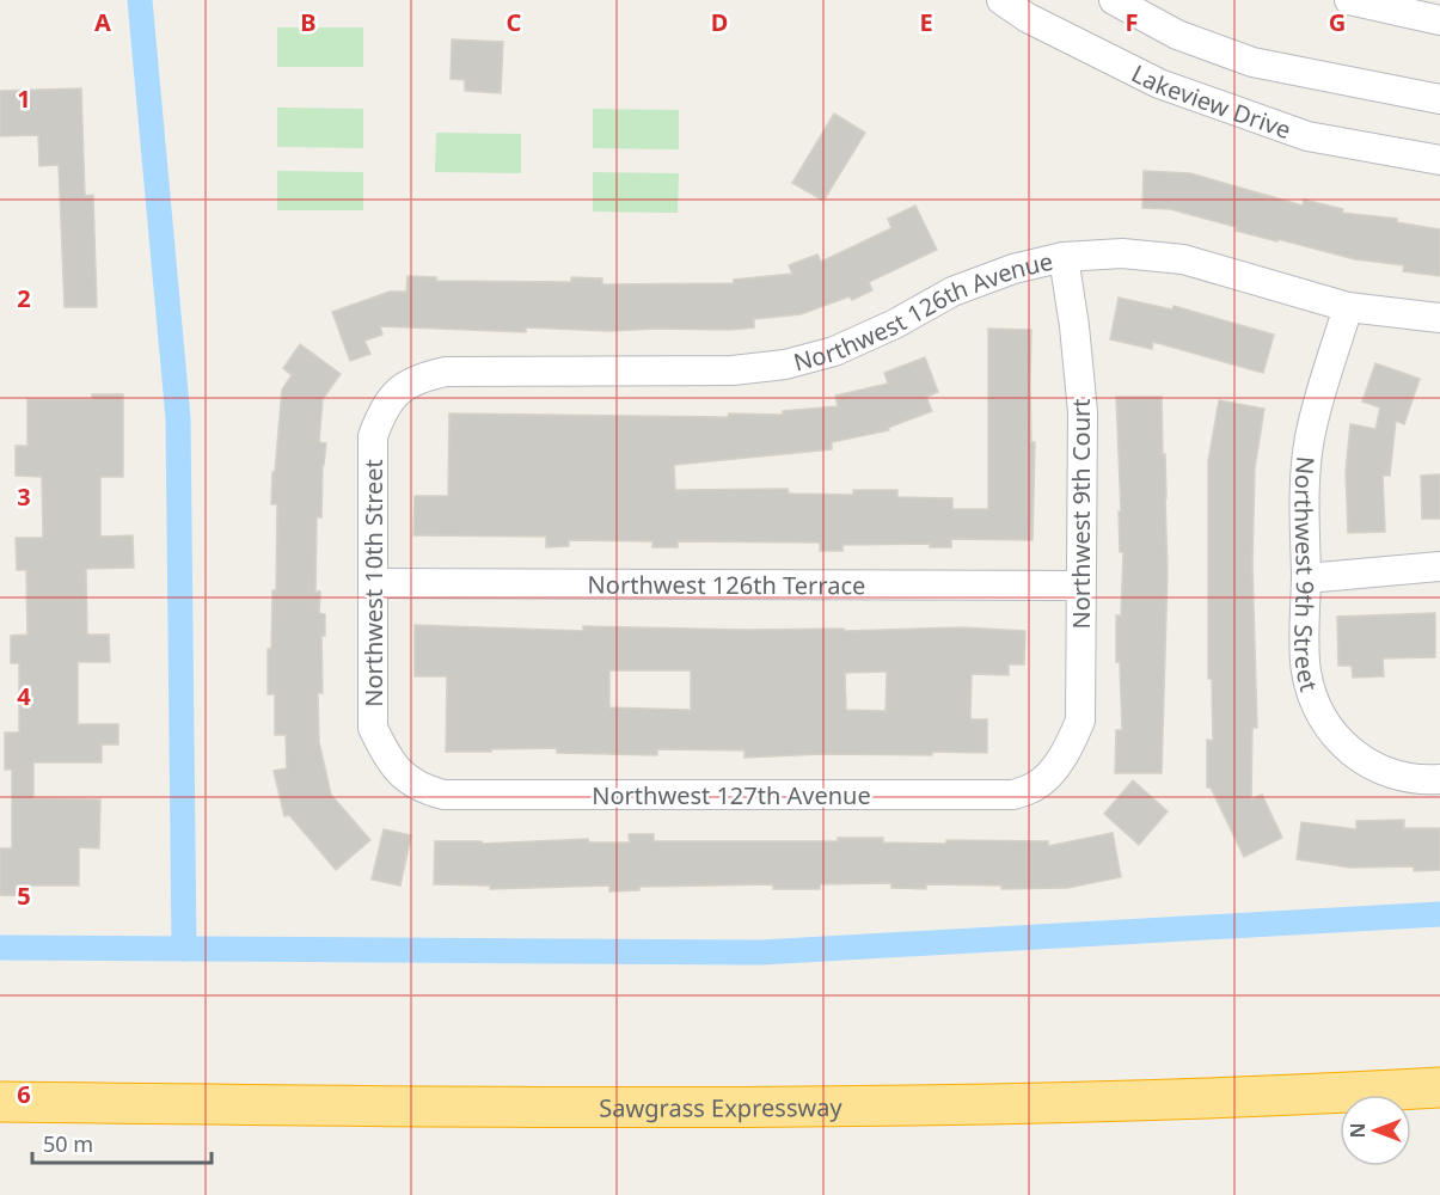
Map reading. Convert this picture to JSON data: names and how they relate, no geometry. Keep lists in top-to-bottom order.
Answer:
{
  "streets": {
    "highway": ["Sawgrass Expressway"],
    "street": [
      "Lakeview Drive",
      "Northwest 126th Avenue",
      "Northwest 9th Court",
      "Northwest 9th Street",
      "Northwest 10th Street",
      "Northwest 126th Terrace",
      "Northwest 127th Avenue"
    ]
  },
  "crossings": [
    ["Northwest 126th Avenue", "Northwest 9th Court"],
    ["Northwest 126th Avenue", "Northwest 9th Street"],
    ["Northwest 126th Avenue", "Northwest 10th Street"],
    ["Northwest 9th Court", "Northwest 126th Terrace"],
    ["Northwest 9th Court", "Northwest 127th Avenue"],
    ["Northwest 10th Street", "Northwest 126th Terrace"],
    ["Northwest 10th Street", "Northwest 127th Avenue"]
  ],
  "scale_bar": "50 m",
  "north": "left",
  "grid": {
    "columns": [
      "A",
      "B",
      "C",
      "D",
      "E",
      "F",
      "G"
    ],
    "rows": [
      "1",
      "2",
      "3",
      "4",
      "5",
      "6"
    ]
  }
}
